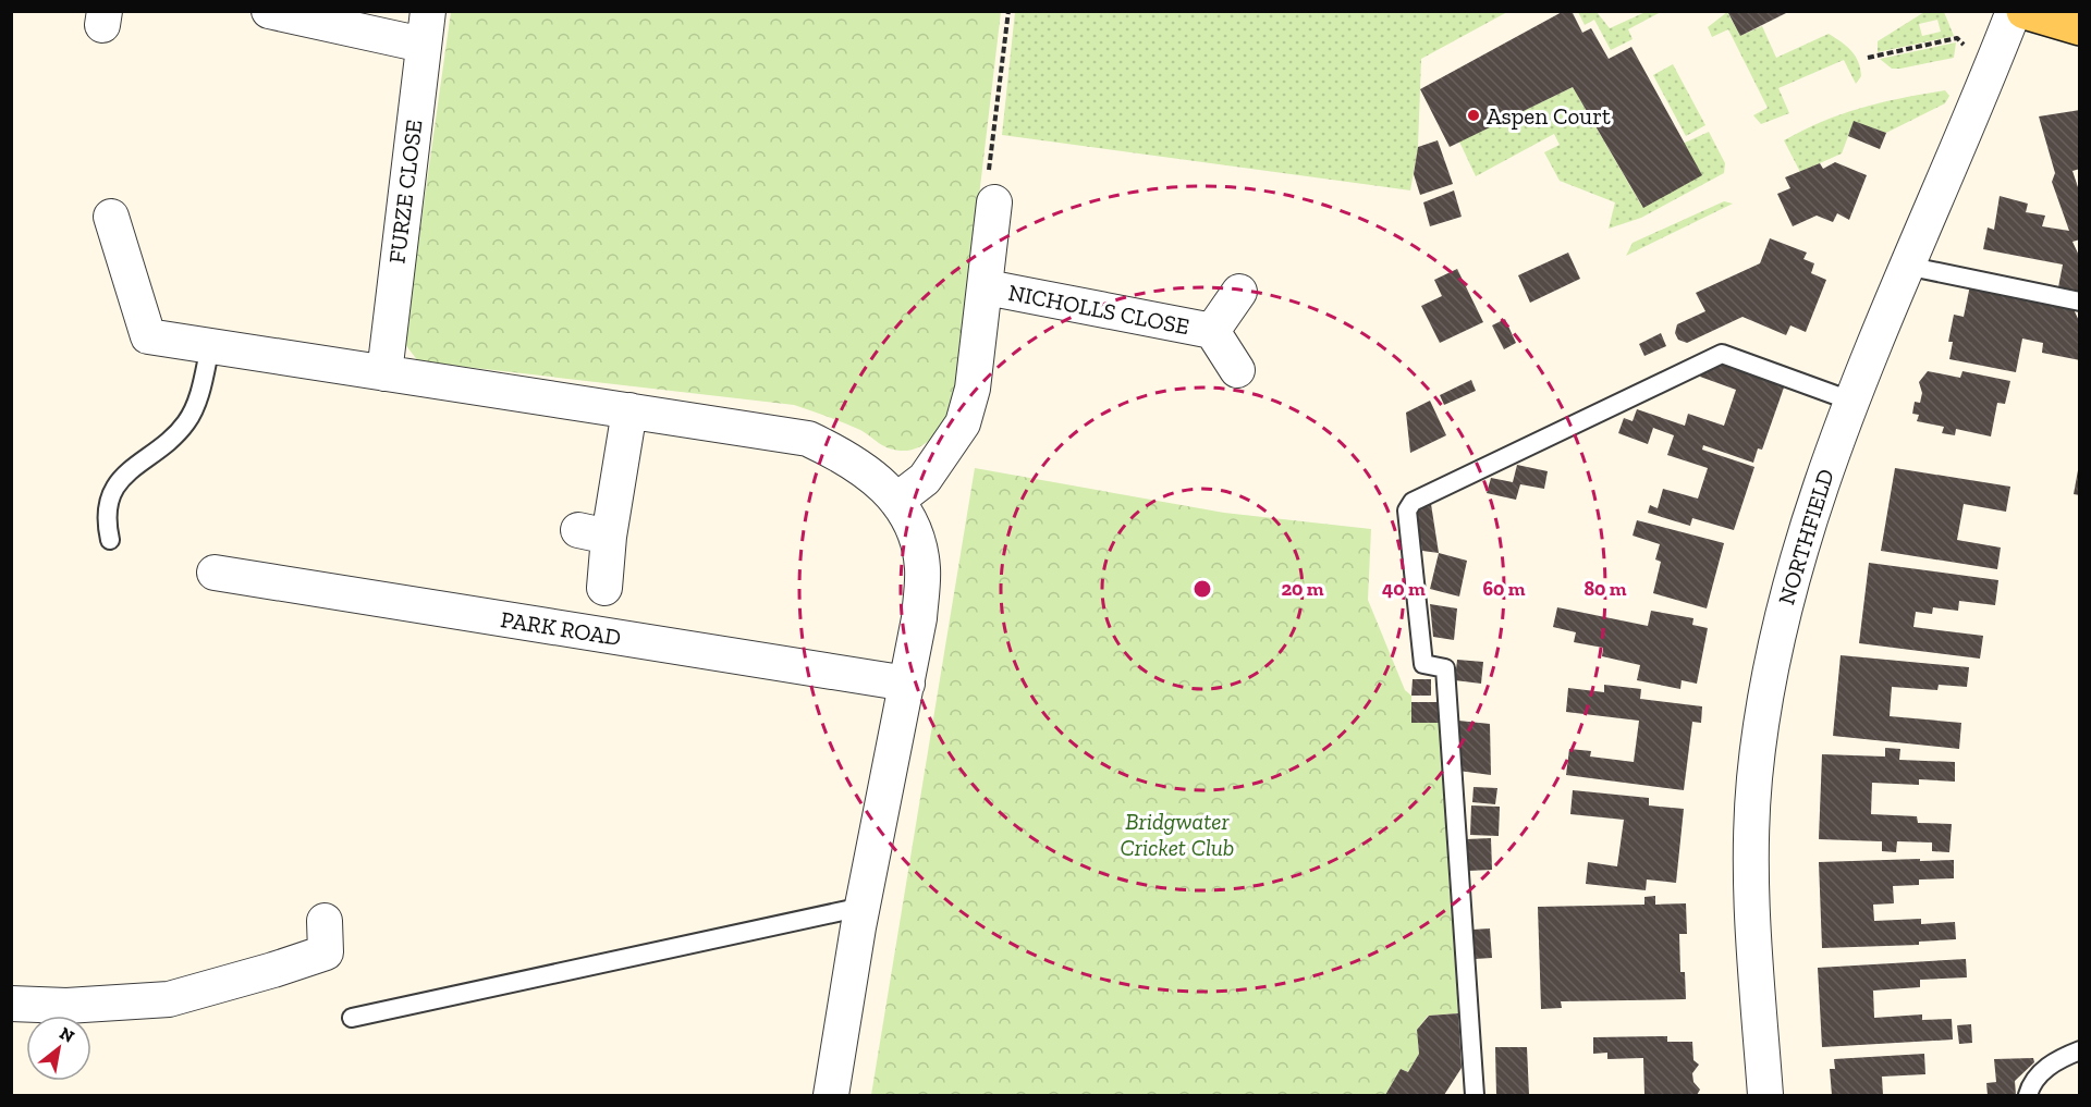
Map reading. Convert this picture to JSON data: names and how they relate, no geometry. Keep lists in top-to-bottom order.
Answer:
{
  "streets": {
    "street": [
      "FURZE CLOSE",
      "NICHOLLS CLOSE",
      "NORTHFIELD",
      "PARK ROAD"
    ]
  },
  "parks": ["Bridgwater Cricket Club"],
  "places": ["Aspen Court"],
  "north": "top right",
  "rings": [
    "20 m",
    "40 m",
    "60 m",
    "80 m"
  ]
}
